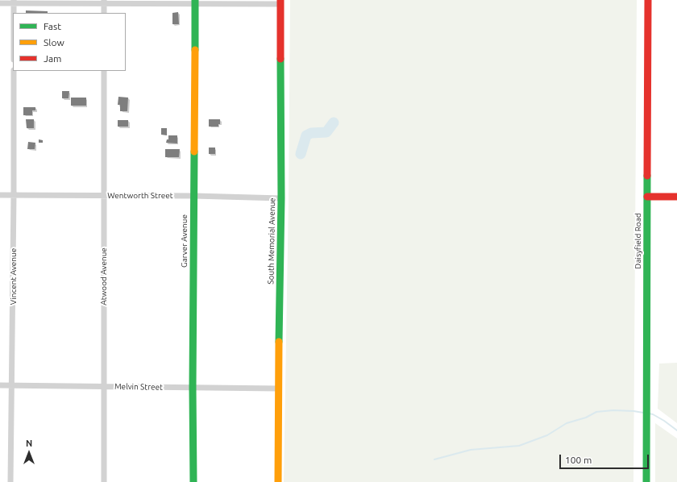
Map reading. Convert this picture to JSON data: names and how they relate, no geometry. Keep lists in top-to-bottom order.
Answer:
{
  "streets": {
    "street": [
      "Wentworth Street",
      "Garver Avenue",
      "South Memorial Avenue",
      "Daisyfield Road",
      "Vincent Avenue",
      "Atwood Avenue",
      "Melvin Street"
    ]
  },
  "crossings": [
    ["Wentworth Street", "Garver Avenue"],
    ["Wentworth Street", "South Memorial Avenue"],
    ["Wentworth Street", "Vincent Avenue"],
    ["Wentworth Street", "Atwood Avenue"],
    ["Garver Avenue", "Melvin Street"],
    ["South Memorial Avenue", "Melvin Street"],
    ["Vincent Avenue", "Melvin Street"],
    ["Atwood Avenue", "Melvin Street"]
  ],
  "legend": ["Fast", "Slow", "Jam"],
  "scale_bar": "100 m",
  "north": "top"
}
